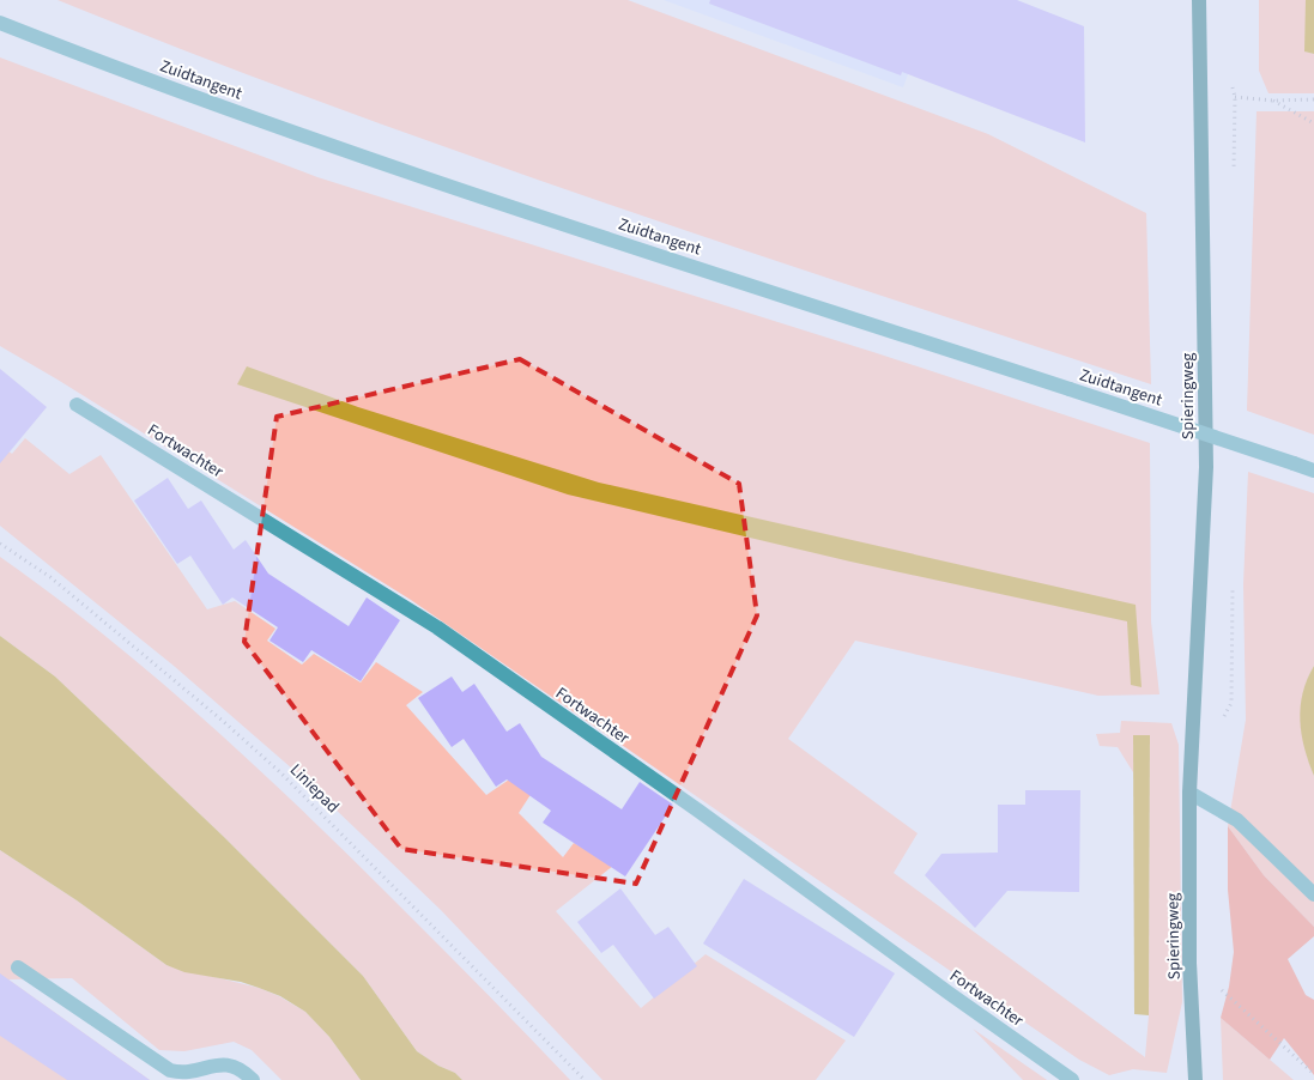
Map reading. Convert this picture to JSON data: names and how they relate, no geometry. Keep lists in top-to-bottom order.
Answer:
{
  "streets": {
    "street": ["Zuidtangent", "Spieringweg", "Fortwachter"],
    "path": ["Liniepad"]
  }
}
